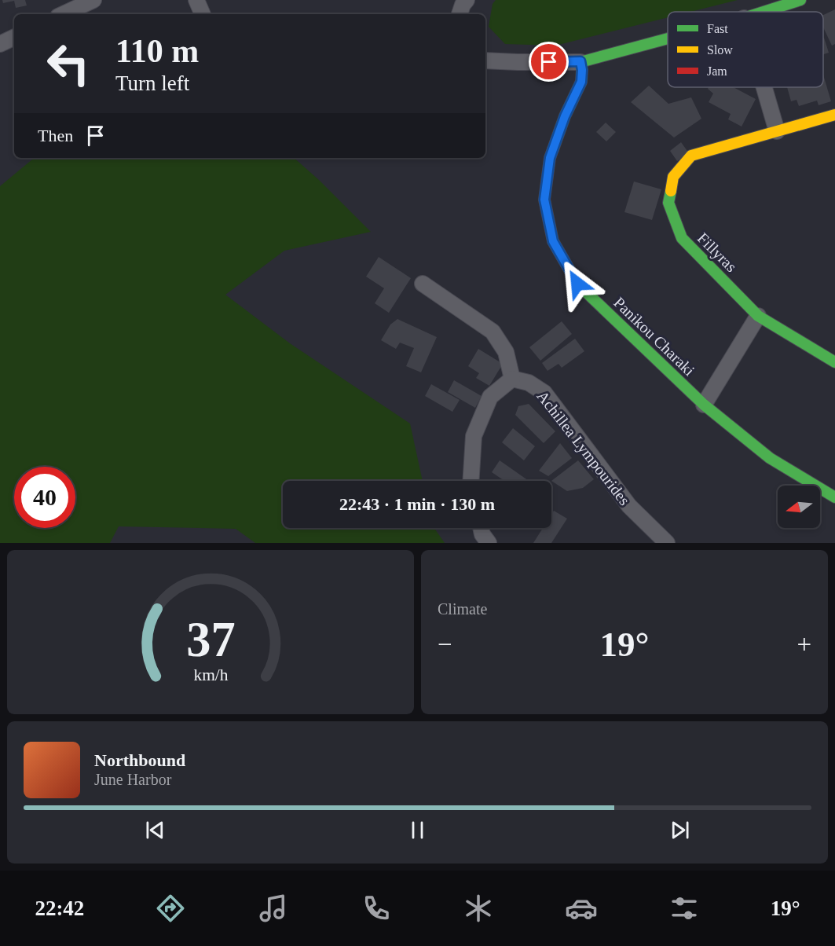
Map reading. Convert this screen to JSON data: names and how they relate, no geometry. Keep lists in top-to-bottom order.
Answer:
{
  "streets": {
    "street": ["Fillyras", "Panikou Charaki", "Achillea Lympourides"]
  },
  "legend": ["Fast", "Slow", "Jam"],
  "north": "left",
  "page": {
    "turn": ["110 m", "Turn left"],
    "then": "Then",
    "limit": "40",
    "trip": "22:43 · 1 min · 130 m",
    "tile": "Climate",
    "heat": ["−", "19°", "+"],
    "song": ["Northbound", "June Harbor"],
    "tabs": ["22:42", "19°"],
    "gauge": ["37", "km/h"]
  }
}
